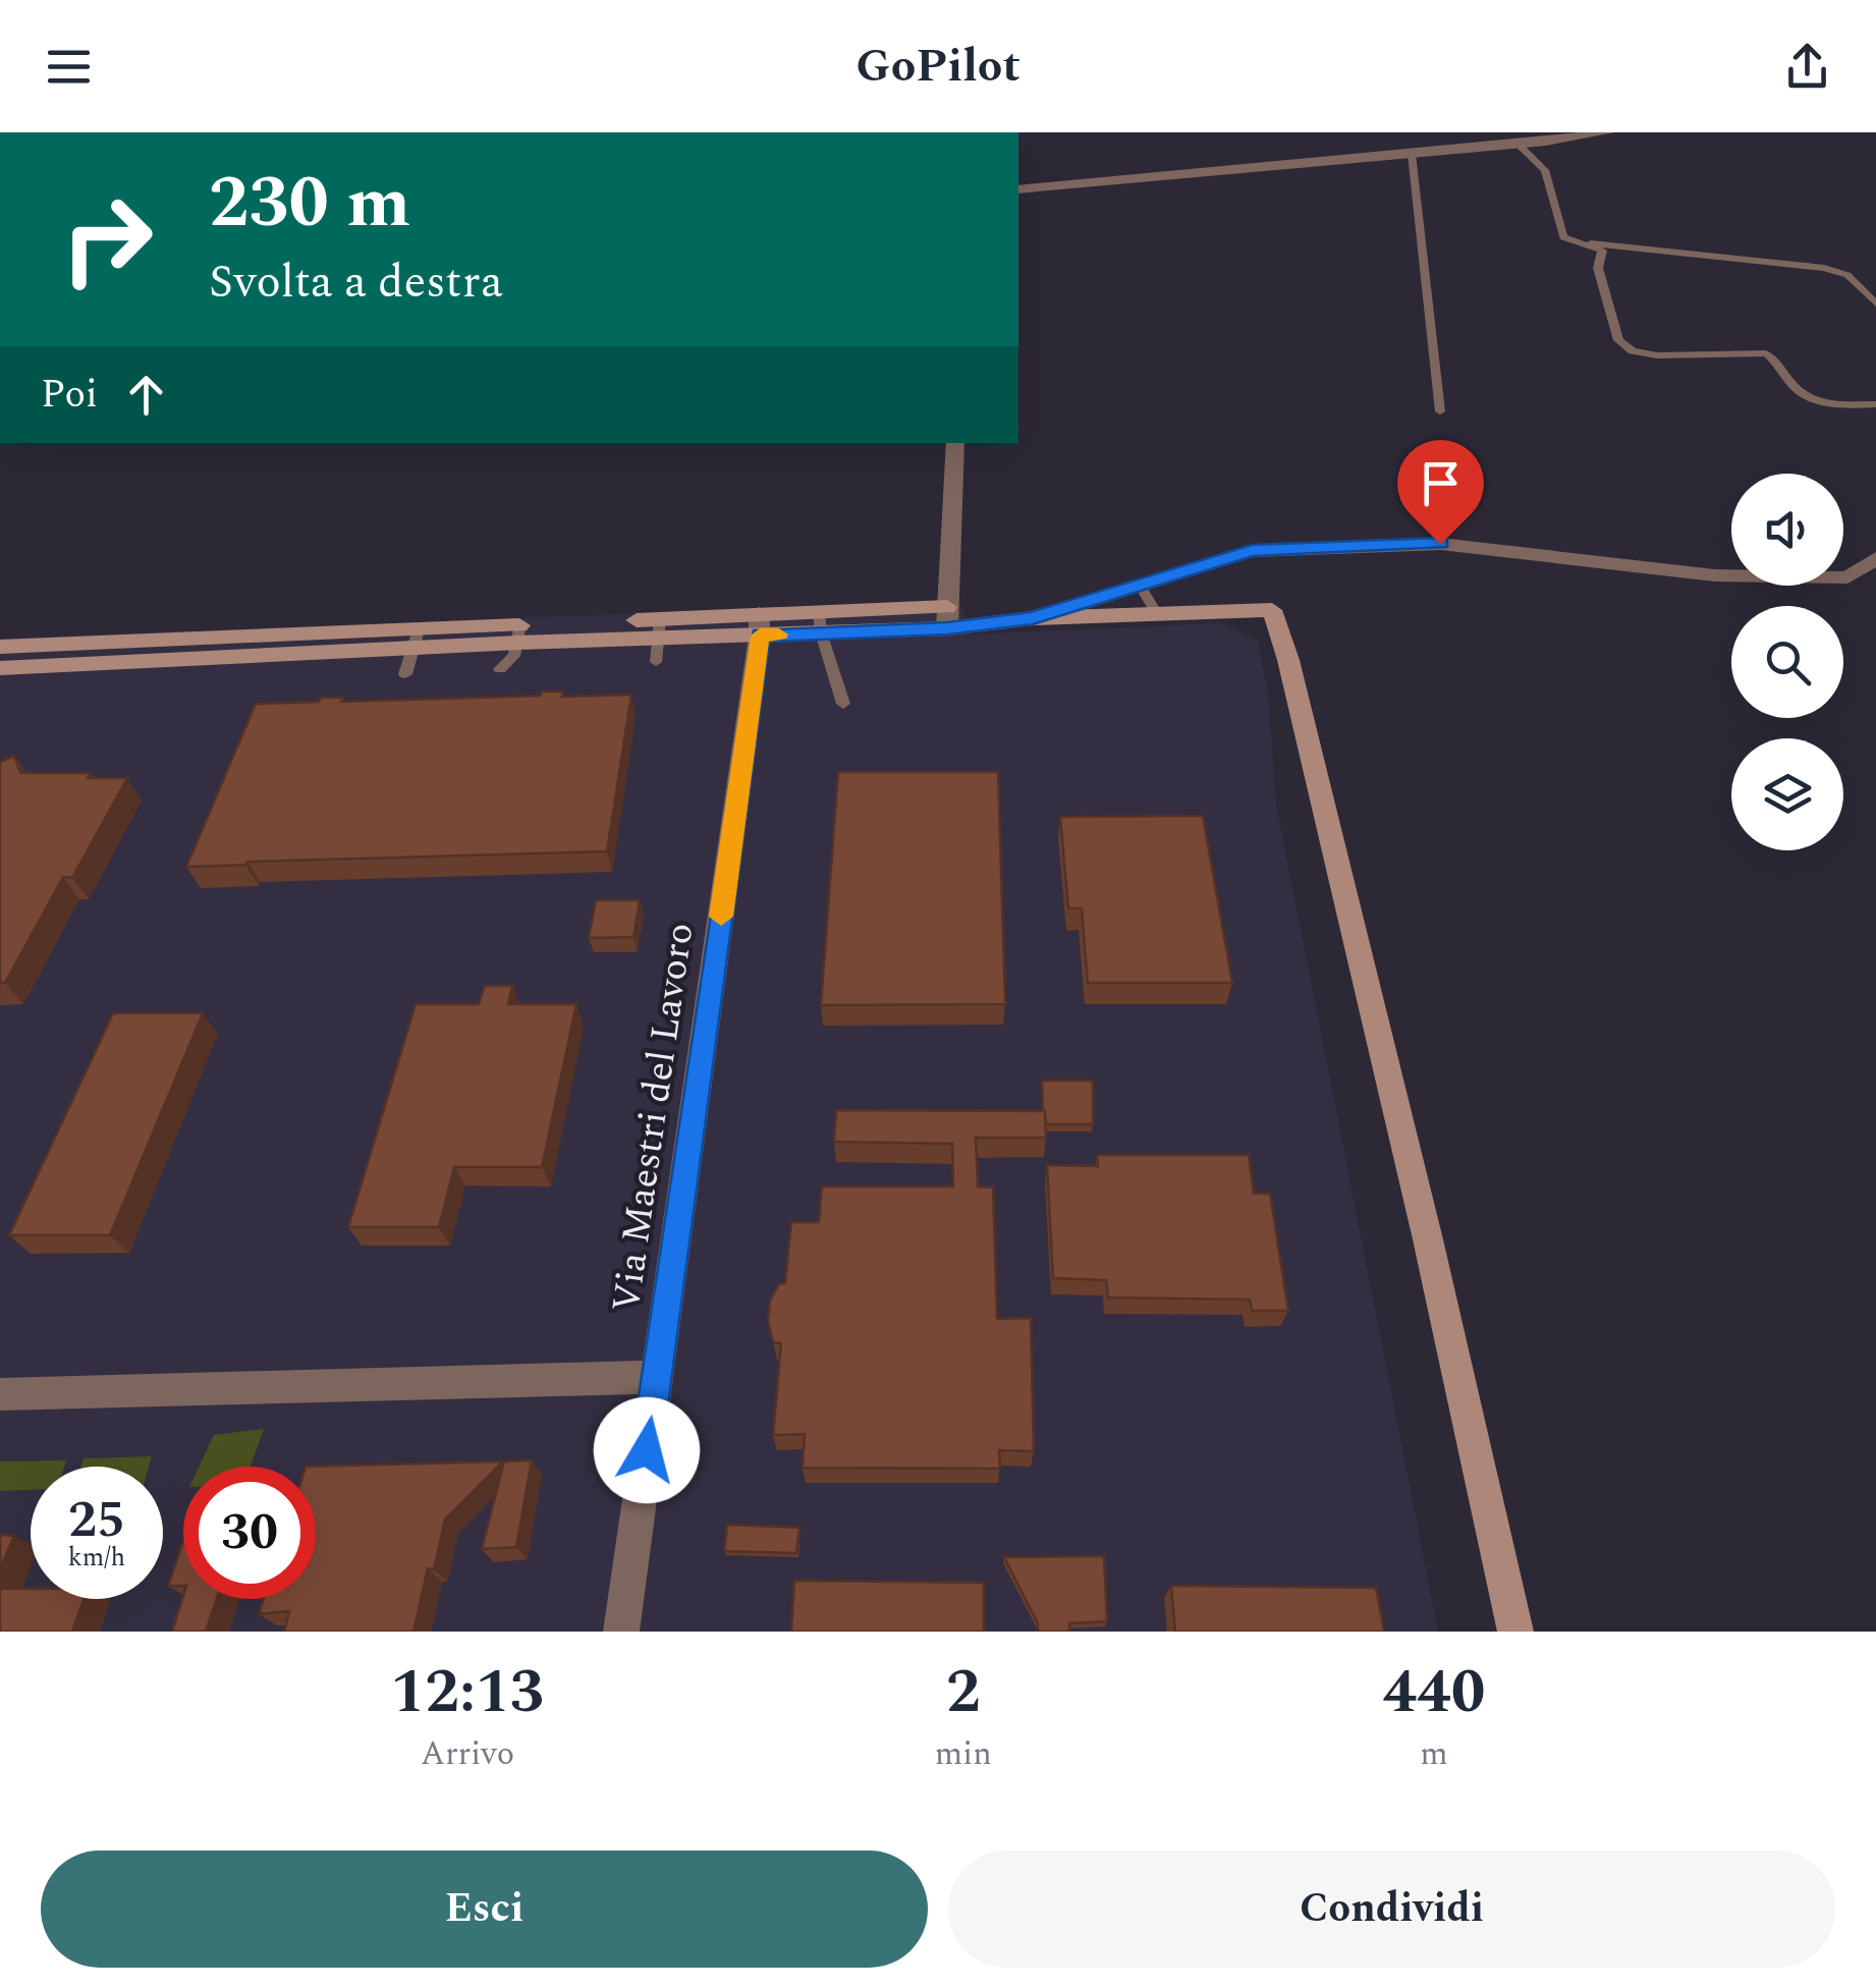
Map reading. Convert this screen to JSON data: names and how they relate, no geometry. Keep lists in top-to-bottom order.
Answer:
{
  "streets": {
    "street": ["Via Maestri del Lavoro"]
  },
  "page": {
    "header": "GoPilot",
    "turn": ["230 m", "Svolta a destra"],
    "then": "Poi",
    "speed": "25 km/h",
    "limit": "30",
    "eta": [
      "12:13",
      "Arrivo",
      "2",
      "min",
      "440",
      "m"
    ],
    "buttons": ["Esci", "Condividi"]
  }
}
